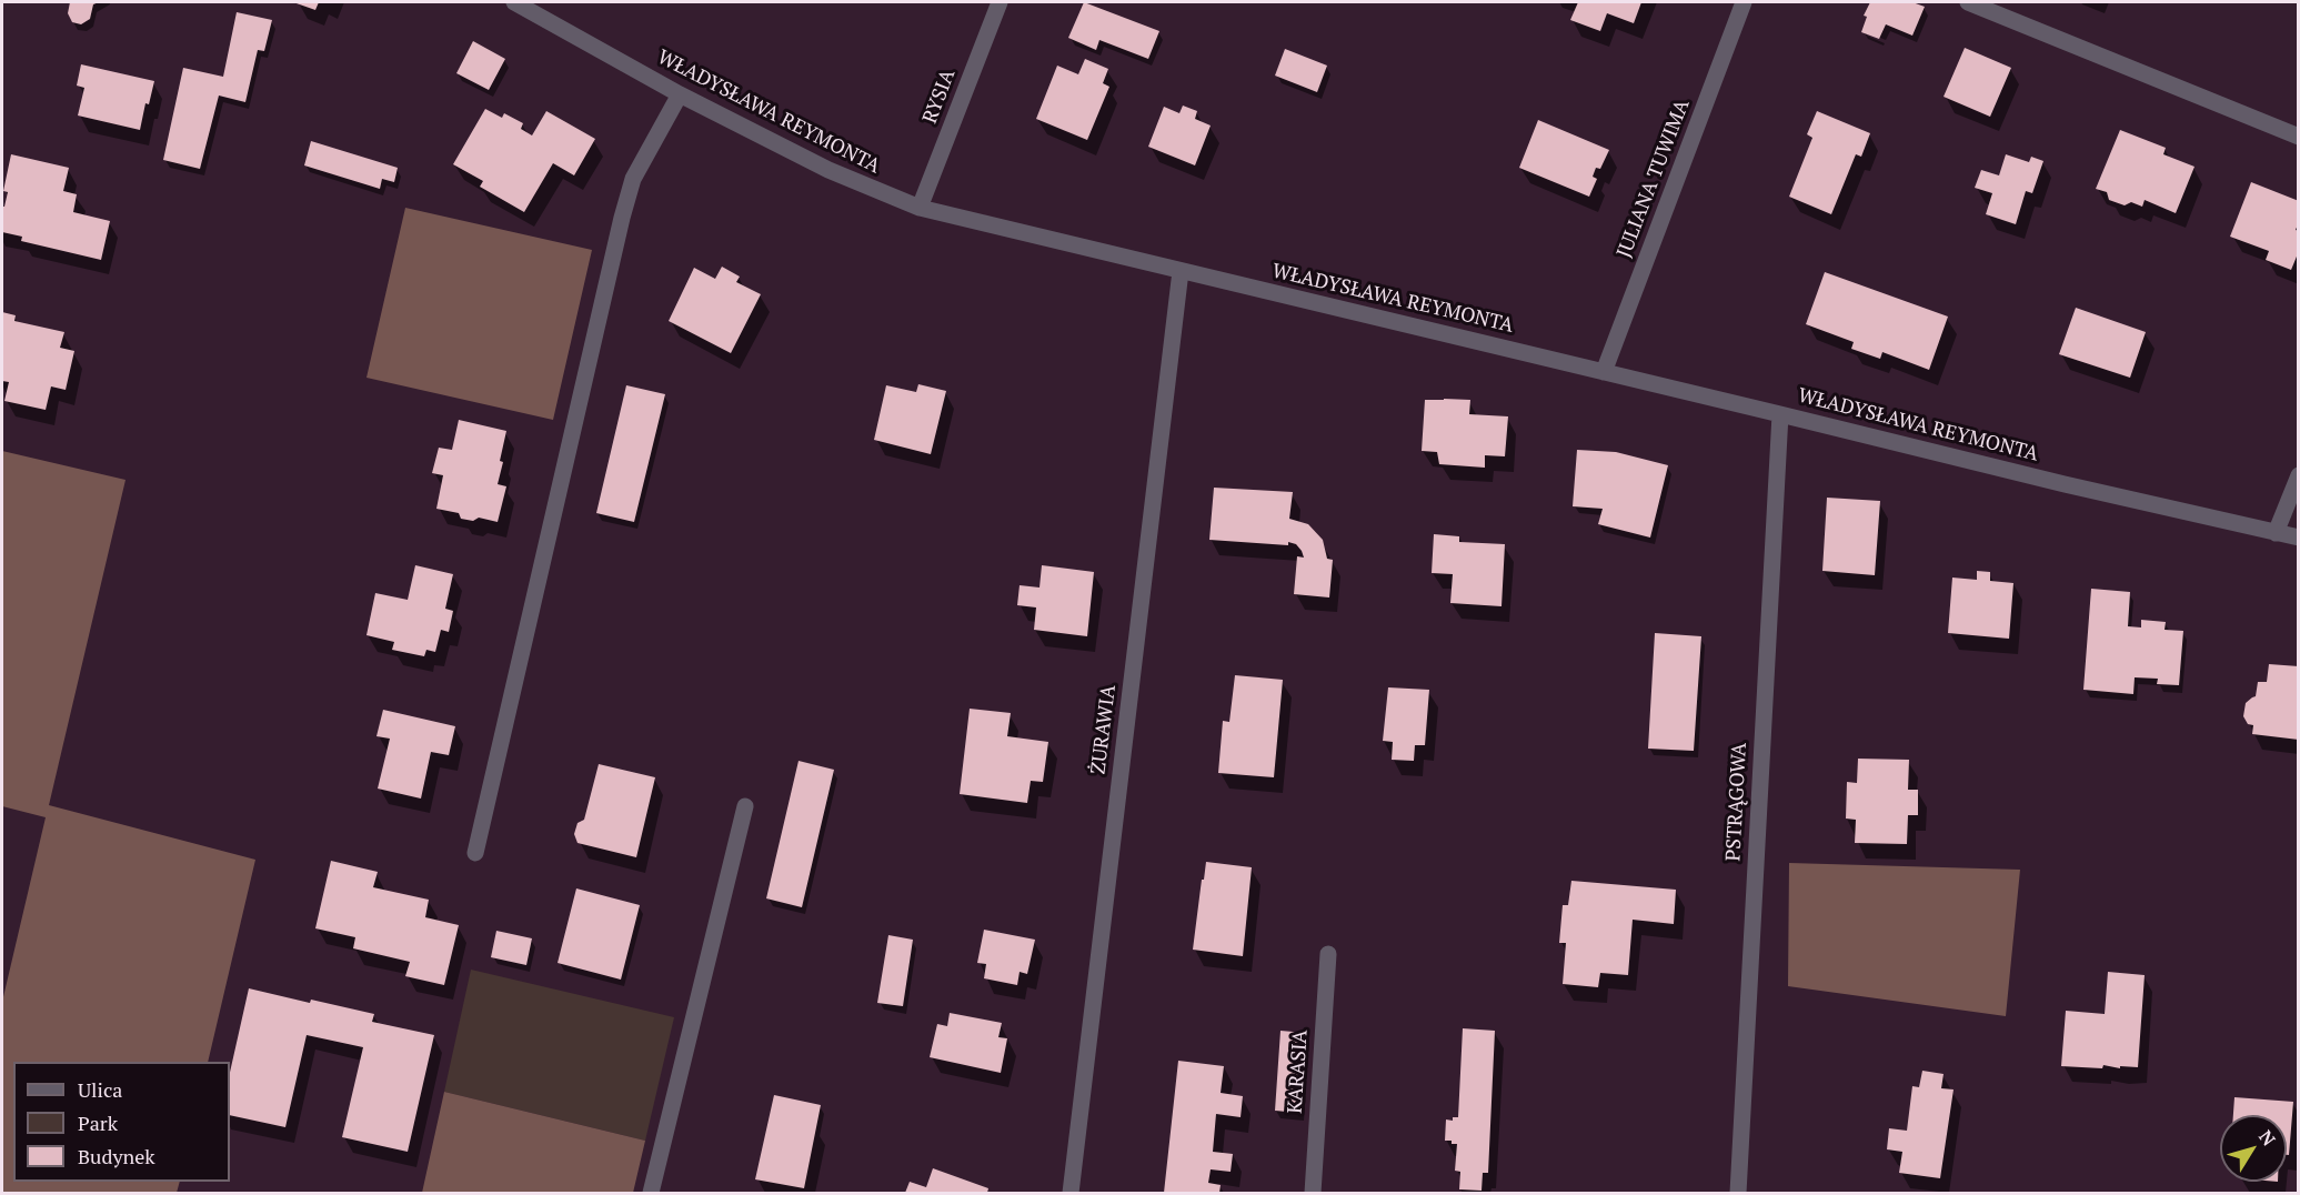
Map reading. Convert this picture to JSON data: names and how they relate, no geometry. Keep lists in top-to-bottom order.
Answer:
{
  "streets": {
    "street": [
      "RYSIA",
      "WŁADYSŁAWA REYMONTA",
      "JULIANA TUWIMA",
      "ŻURAWIA",
      "PSTRĄGOWA",
      "KARASIA"
    ]
  },
  "crossings": [
    ["RYSIA", "WŁADYSŁAWA REYMONTA"],
    ["WŁADYSŁAWA REYMONTA", "JULIANA TUWIMA"],
    ["WŁADYSŁAWA REYMONTA", "ŻURAWIA"],
    ["WŁADYSŁAWA REYMONTA", "PSTRĄGOWA"]
  ],
  "legend": ["Ulica", "Park", "Budynek"],
  "north": "top right"
}
